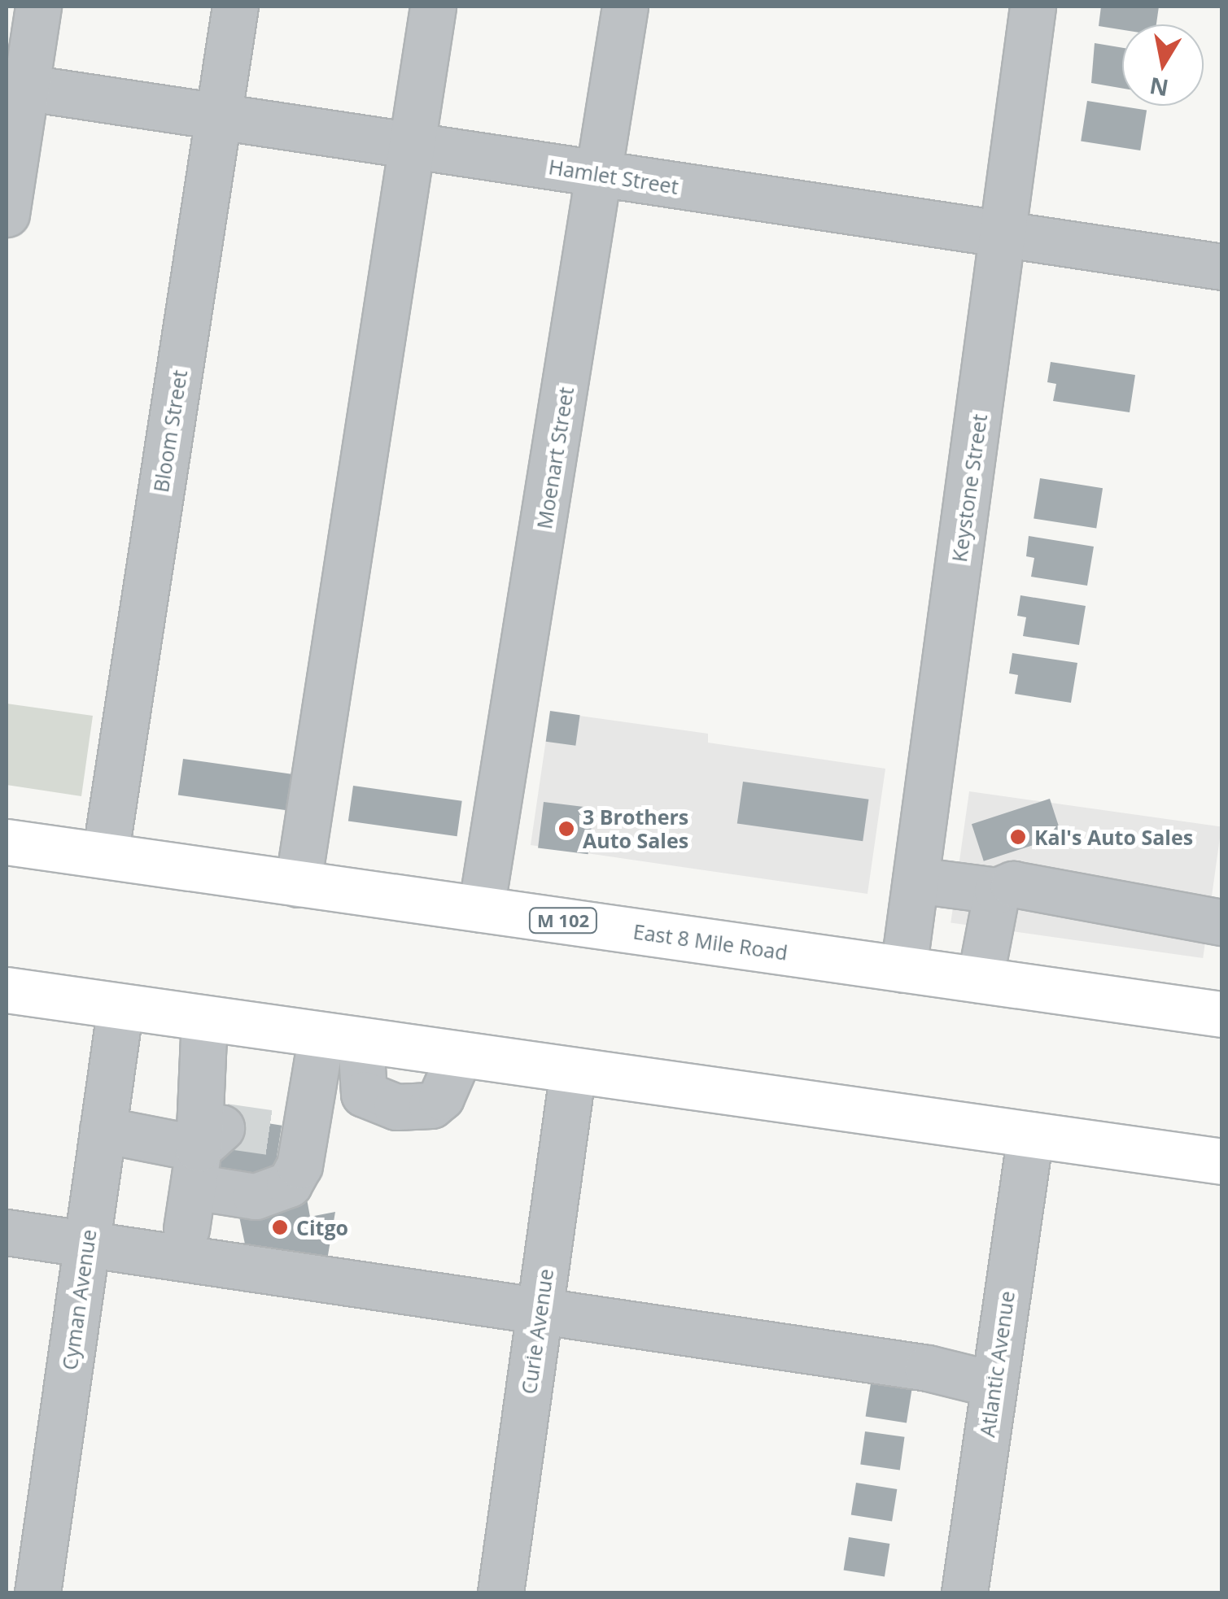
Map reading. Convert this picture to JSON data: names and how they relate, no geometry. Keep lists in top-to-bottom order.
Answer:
{
  "streets": {
    "highway": ["M 102", "East 8 Mile Road"],
    "street": [
      "Hamlet Street",
      "Bloom Street",
      "Moenart Street",
      "Keystone Street",
      "Cyman Avenue",
      "Curie Avenue",
      "Atlantic Avenue"
    ]
  },
  "crossings": [
    ["Hamlet Street", "Bloom Street"],
    ["Hamlet Street", "Moenart Street"],
    ["Hamlet Street", "Keystone Street"],
    ["Bloom Street", "East 8 Mile Road"],
    ["Moenart Street", "East 8 Mile Road"],
    ["Keystone Street", "East 8 Mile Road"]
  ],
  "places": ["3 Brothers Auto Sales", "Kal's Auto Sales", "Citgo"],
  "north": "bottom"
}
